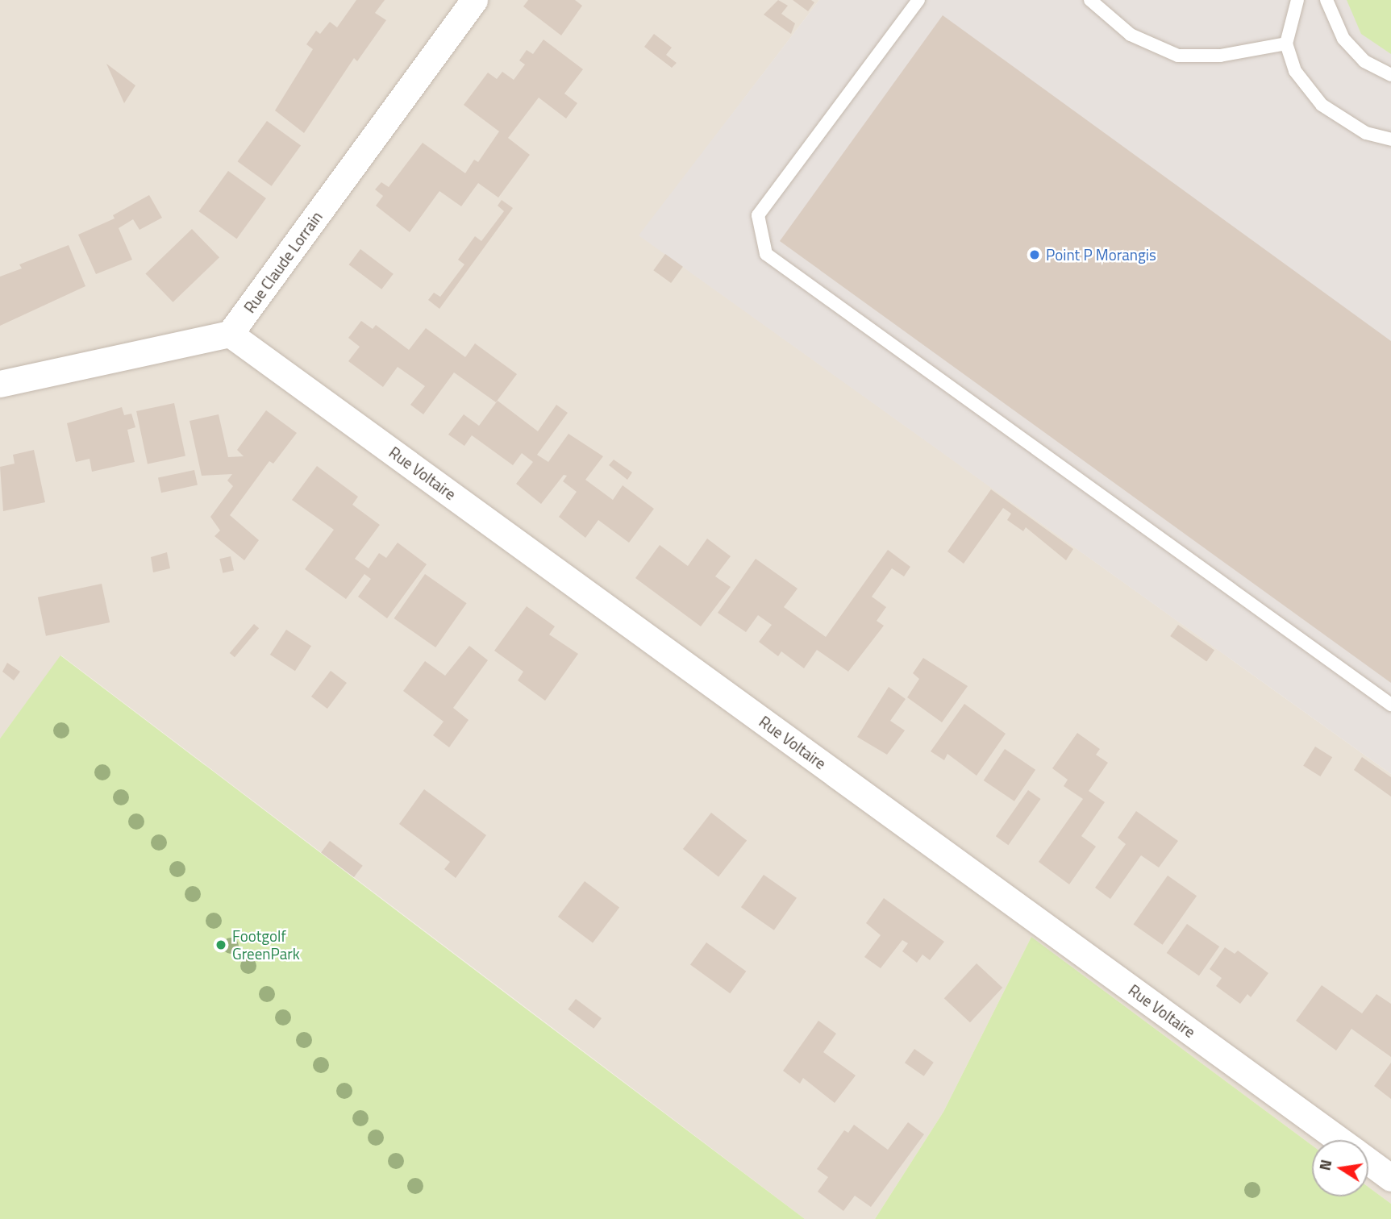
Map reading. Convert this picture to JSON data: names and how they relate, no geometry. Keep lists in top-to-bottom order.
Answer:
{
  "streets": {
    "street": ["Rue Claude Lorrain", "Rue Voltaire"]
  },
  "crossings": [
    ["Rue Claude Lorrain", "Rue Voltaire"]
  ],
  "places": ["Point P Morangis", "Footgolf GreenPark"],
  "north": "left"
}
